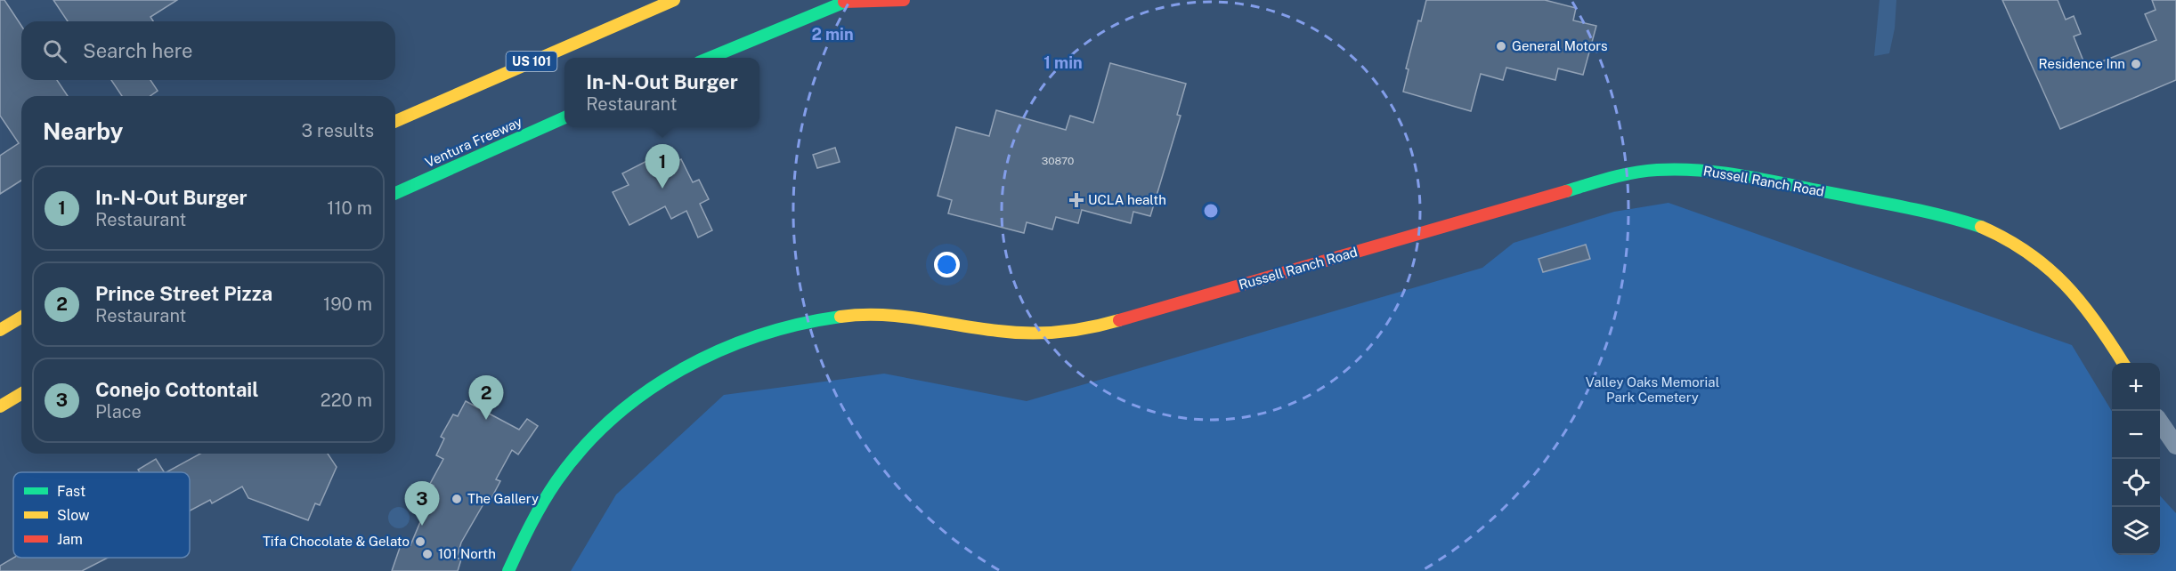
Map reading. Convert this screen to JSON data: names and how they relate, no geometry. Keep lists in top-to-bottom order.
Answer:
{
  "streets": {
    "main road": ["US 101", "Ventura Freeway", "Russell Ranch Road"]
  },
  "parks": ["Valley Oaks Memorial Park Cemetery"],
  "places": {
    "other": [
      "General Motors",
      "Residence Inn",
      "The Gallery",
      "Tifa Chocolate & Gelato",
      "101 North"
    ],
    "health": ["UCLA health"]
  },
  "house_numbers": ["30870"],
  "legend": ["Fast", "Slow", "Jam"],
  "page": {
    "search": "Search here",
    "popup": ["In-N-Out Burger", "Restaurant"],
    "heading": ["Nearby", "3 results"],
    "pins": ["1", "2", "3"],
    "list": [
      {
        "mark": "1",
        "name": "In-N-Out Burger",
        "note": "Restaurant",
        "value": "110 m"
      },
      {
        "mark": "2",
        "name": "Prince Street Pizza",
        "note": "Restaurant",
        "value": "190 m"
      },
      {
        "mark": "3",
        "name": "Conejo Cottontail",
        "note": "Place",
        "value": "220 m"
      }
    ],
    "map_buttons": ["+", "−"]
  },
  "rings": ["2 min", "1 min"]
}
